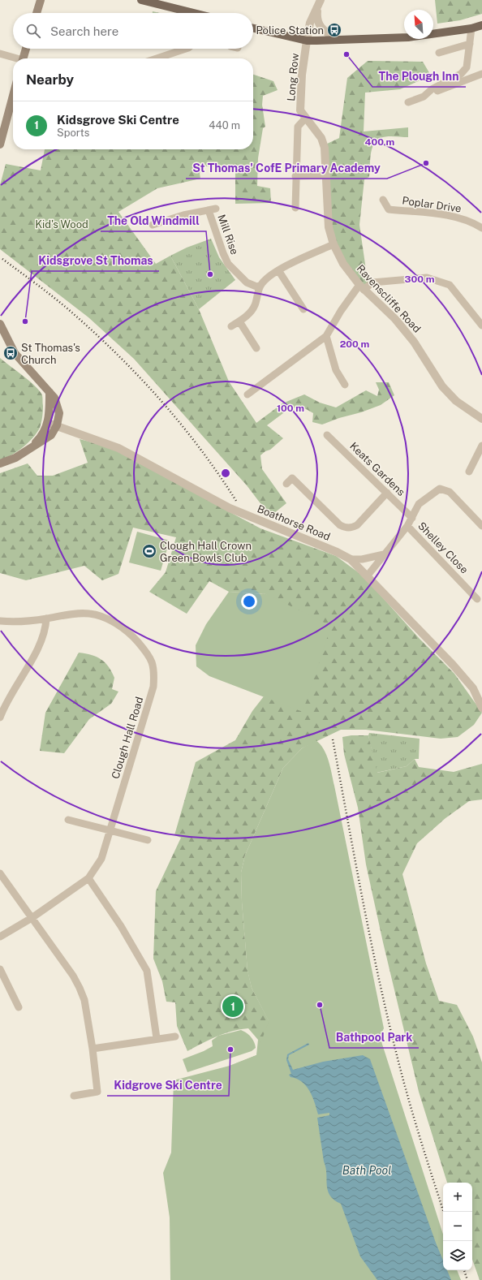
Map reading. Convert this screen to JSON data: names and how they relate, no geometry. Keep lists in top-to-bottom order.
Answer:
{
  "streets": {
    "street": [
      "Long Row",
      "Poplar Drive",
      "Mill Rise",
      "Ravenscliffe Road",
      "Keats Gardens",
      "Boathorse Road",
      "Shelley Close",
      "Clough Hall Road"
    ]
  },
  "crossings": [
    ["Long Row", "Ravenscliffe Road"]
  ],
  "water": ["Bath Pool"],
  "parks": ["Kid's Wood"],
  "places": {
    "bus stop": ["Police Station", "St Thomas's Church"],
    "other": [
      "The Plough Inn",
      "St Thomas' CofE Primary Academy",
      "The Old Windmill",
      "Kidsgrove St Thomas",
      "Bathpool Park",
      "Kidgrove Ski Centre"
    ],
    "sports": ["Clough Hall Crown Green Bowls Club"]
  },
  "north": "top left",
  "page": {
    "search": "Search here",
    "heading": "Nearby",
    "list": [
      {
        "mark": "1",
        "name": "Kidsgrove Ski Centre",
        "note": "Sports",
        "value": "440 m"
      }
    ],
    "pins": "1",
    "map_buttons": ["+", "−"]
  },
  "rings": [
    "400 m",
    "300 m",
    "200 m",
    "100 m"
  ]
}
